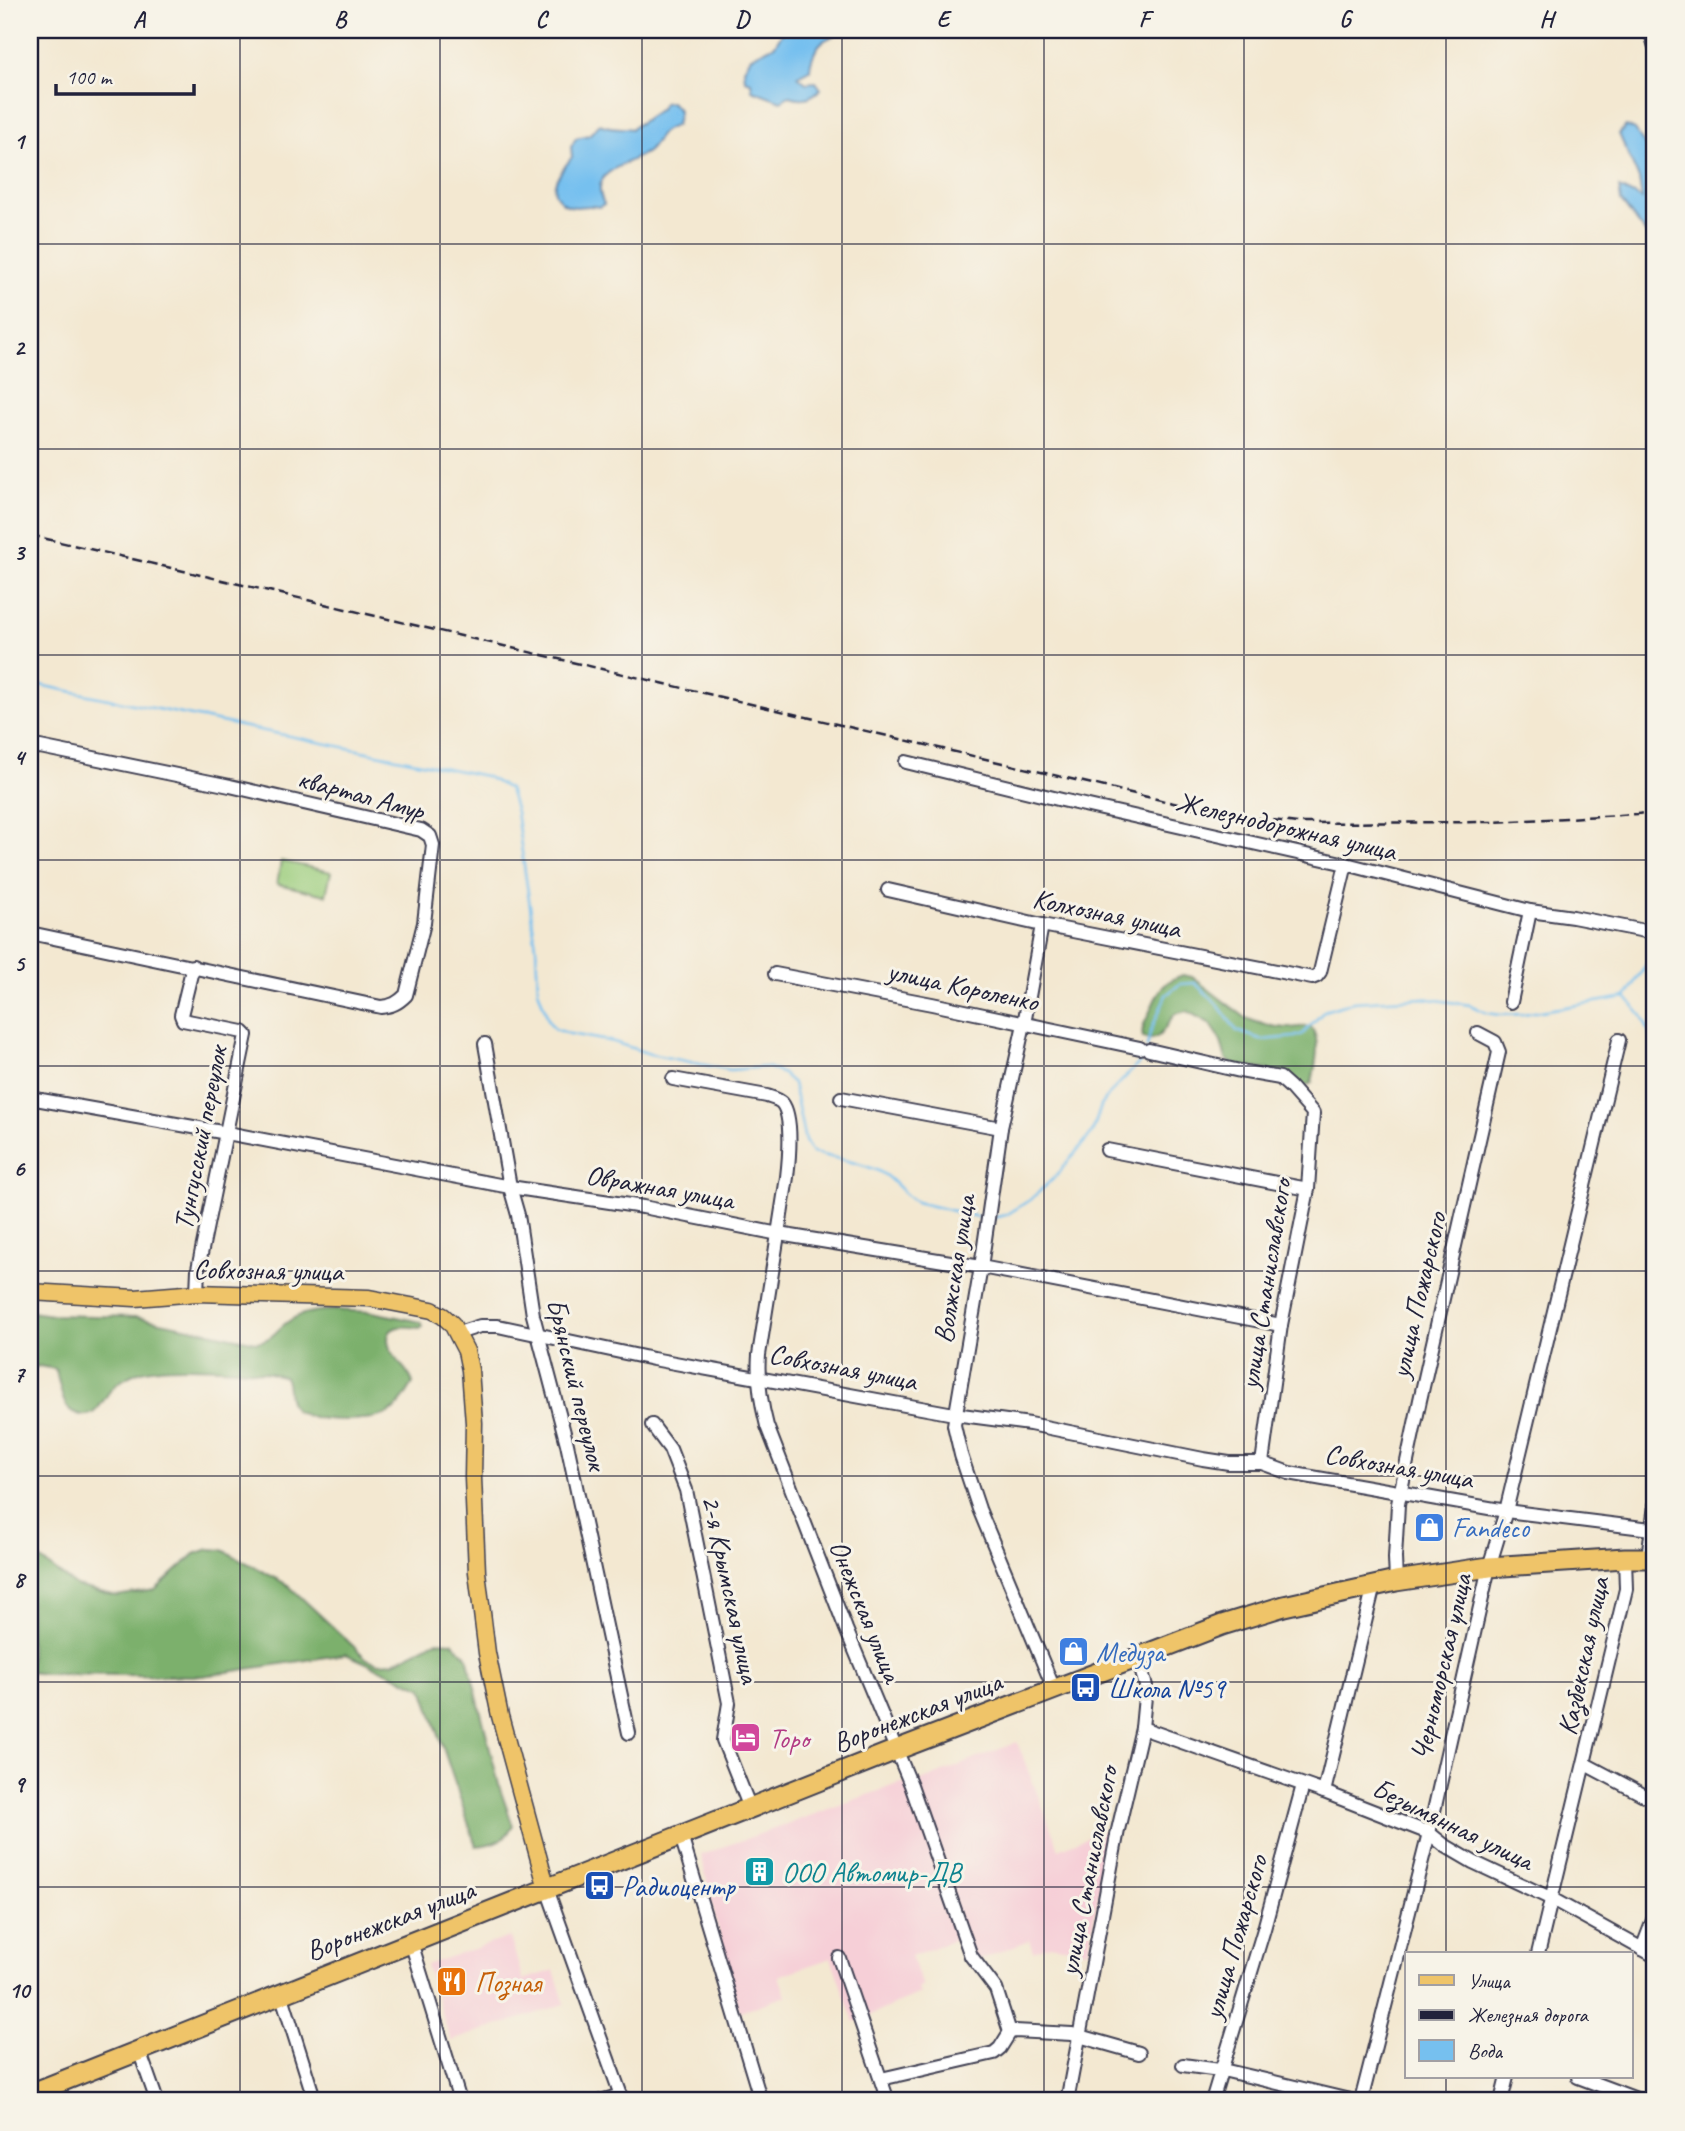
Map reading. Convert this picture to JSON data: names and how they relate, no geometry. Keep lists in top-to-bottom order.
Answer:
{
  "streets": {
    "highway": ["Воронежская улица"],
    "main road": ["Совхозная улица"],
    "street": [
      "квартал Амур",
      "Железнодорожная улица",
      "Колхозная улица",
      "улица Короленко",
      "Тунгусский переулок",
      "Овражная улица",
      "Волжская улица",
      "улица Станиславского",
      "улица Пожарского",
      "Брянский переулок",
      "2-я Крымская улица",
      "Онежская улица",
      "Казбекская улица",
      "Черноморская улица",
      "Безымянная улица"
    ]
  },
  "crossings": [
    ["квартал Амур", "Тунгусский переулок"],
    ["Железнодорожная улица", "Колхозная улица"],
    ["Колхозная улица", "Волжская улица"],
    ["улица Короленко", "Волжская улица"],
    ["улица Короленко", "улица Станиславского"],
    ["Тунгусский переулок", "Овражная улица"],
    ["Тунгусский переулок", "Совхозная улица"],
    ["Овражная улица", "Волжская улица"],
    ["Овражная улица", "улица Станиславского"],
    ["Овражная улица", "Брянский переулок"],
    ["Овражная улица", "Онежская улица"],
    ["Волжская улица", "Совхозная улица"],
    ["Волжская улица", "Воронежская улица"],
    ["Совхозная улица", "улица Станиславского"],
    ["Совхозная улица", "улица Пожарского"],
    ["Совхозная улица", "Брянский переулок"],
    ["Совхозная улица", "Онежская улица"],
    ["Совхозная улица", "Казбекская улица"],
    ["Совхозная улица", "Черноморская улица"],
    ["улица Станиславского", "Воронежская улица"],
    ["улица Станиславского", "Безымянная улица"],
    ["улица Пожарского", "Воронежская улица"],
    ["улица Пожарского", "Безымянная улица"],
    ["2-я Крымская улица", "Воронежская улица"],
    ["Онежская улица", "Воронежская улица"],
    ["Казбекская улица", "Воронежская улица"],
    ["Казбекская улица", "Безымянная улица"],
    ["Черноморская улица", "Воронежская улица"],
    ["Черноморская улица", "Безымянная улица"]
  ],
  "places": {
    "shop": ["Fandeco", "Медуза"],
    "bus stop": ["Школа №59", "Радиоцентр"],
    "hotel": ["Торо"],
    "building": ["ООО Автомир-ДВ"],
    "restaurant": ["Позная"]
  },
  "legend": ["Улица", "Железная дорога", "Вода"],
  "scale_bar": "100 m",
  "grid": {
    "columns": [
      "A",
      "B",
      "C",
      "D",
      "E",
      "F",
      "G",
      "H"
    ],
    "rows": [
      "1",
      "2",
      "3",
      "4",
      "5",
      "6",
      "7",
      "8",
      "9",
      "10"
    ]
  }
}
